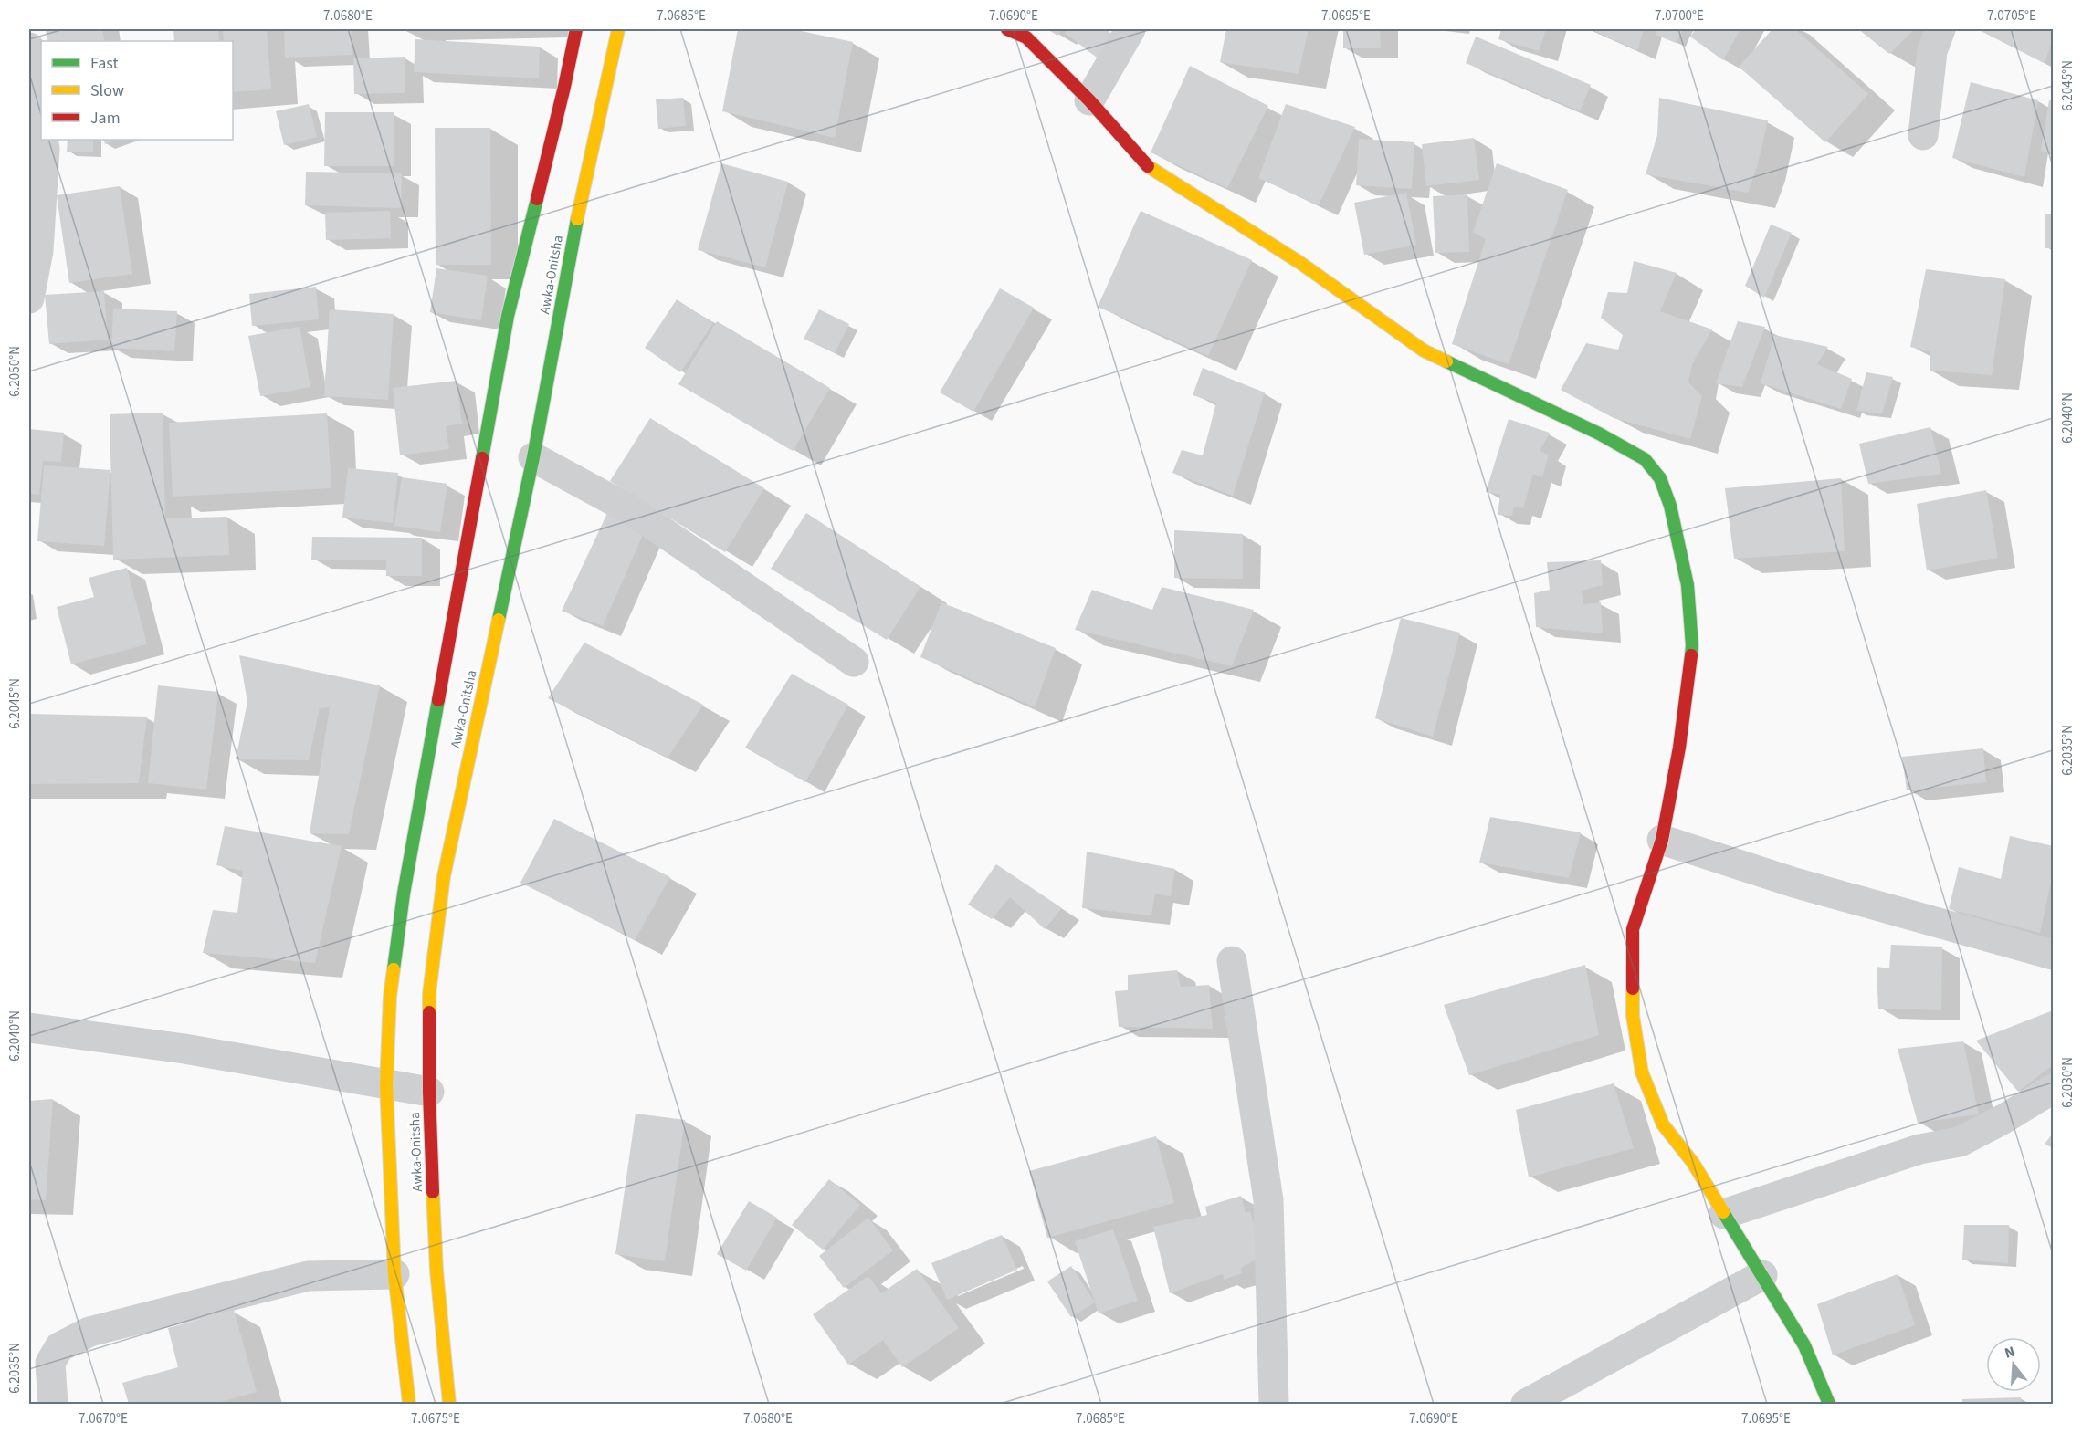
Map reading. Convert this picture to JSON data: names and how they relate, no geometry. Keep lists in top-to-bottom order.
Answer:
{
  "streets": {
    "main road": ["Awka-Onitsha"]
  },
  "legend": ["Fast", "Slow", "Jam"],
  "north": "top",
  "coordinates": [
    "7.0680°E",
    "7.0685°E",
    "7.0690°E",
    "7.0695°E",
    "7.0700°E",
    "7.0705°E",
    "6.2045°N",
    "6.2050°N",
    "6.2040°N",
    "6.2035°N",
    "6.2030°N",
    "7.0670°E",
    "7.0675°E"
  ]
}
